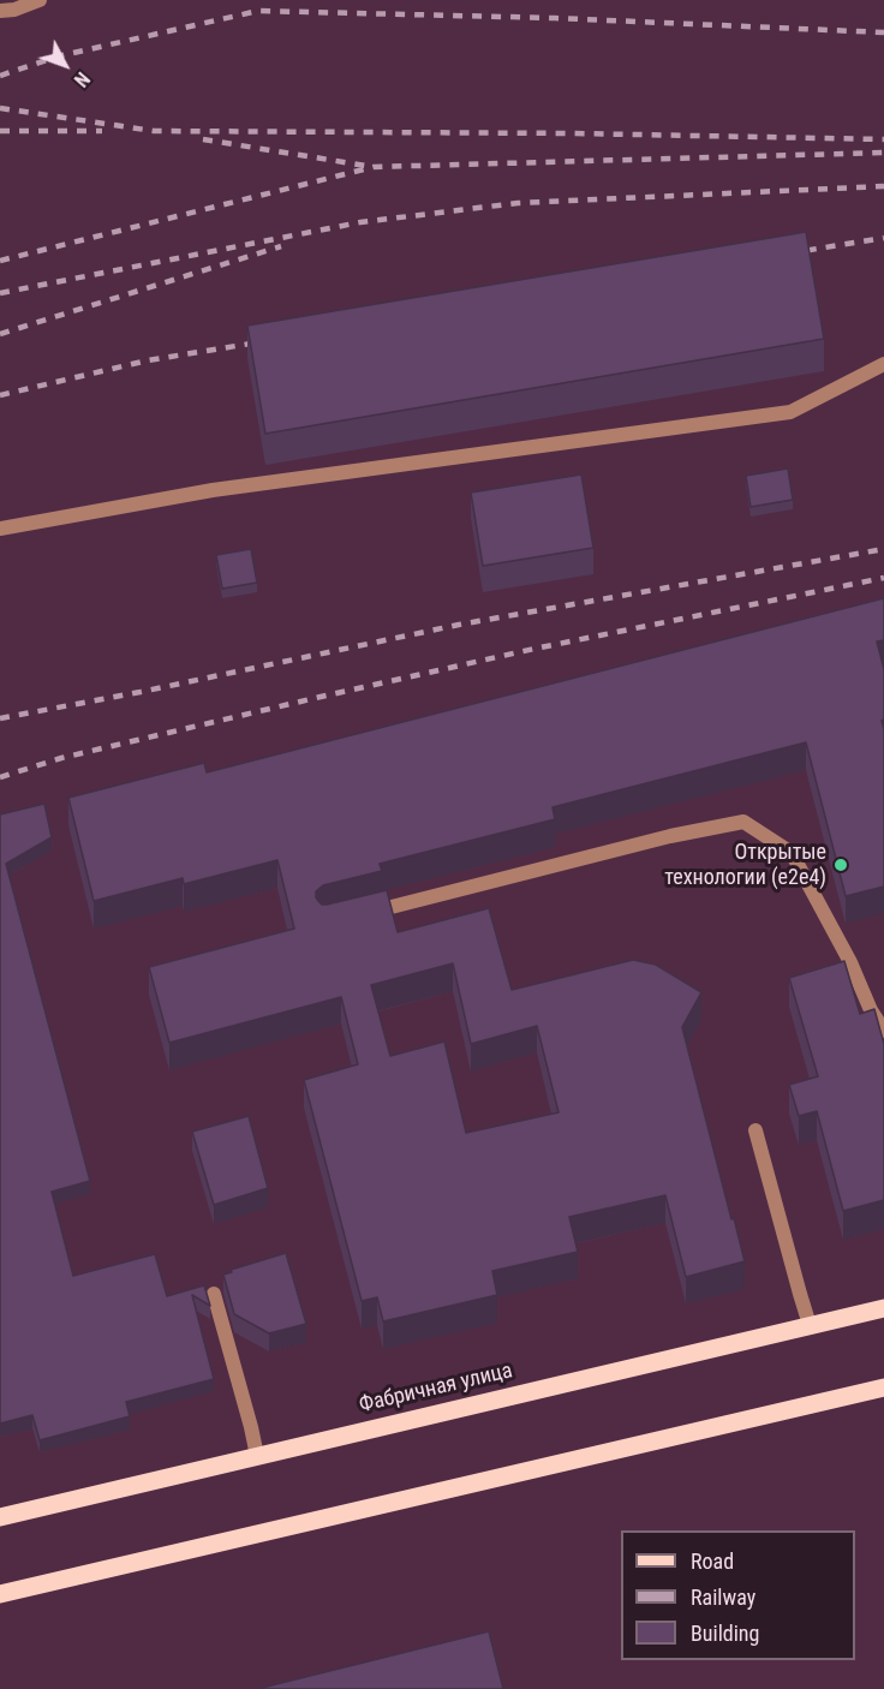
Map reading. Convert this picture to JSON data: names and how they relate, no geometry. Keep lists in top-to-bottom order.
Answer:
{
  "streets": {
    "main road": ["Фабричная улица"]
  },
  "places": ["Открытые технологии (e2e4)"],
  "legend": ["Road", "Railway", "Building"],
  "north": "bottom right"
}
